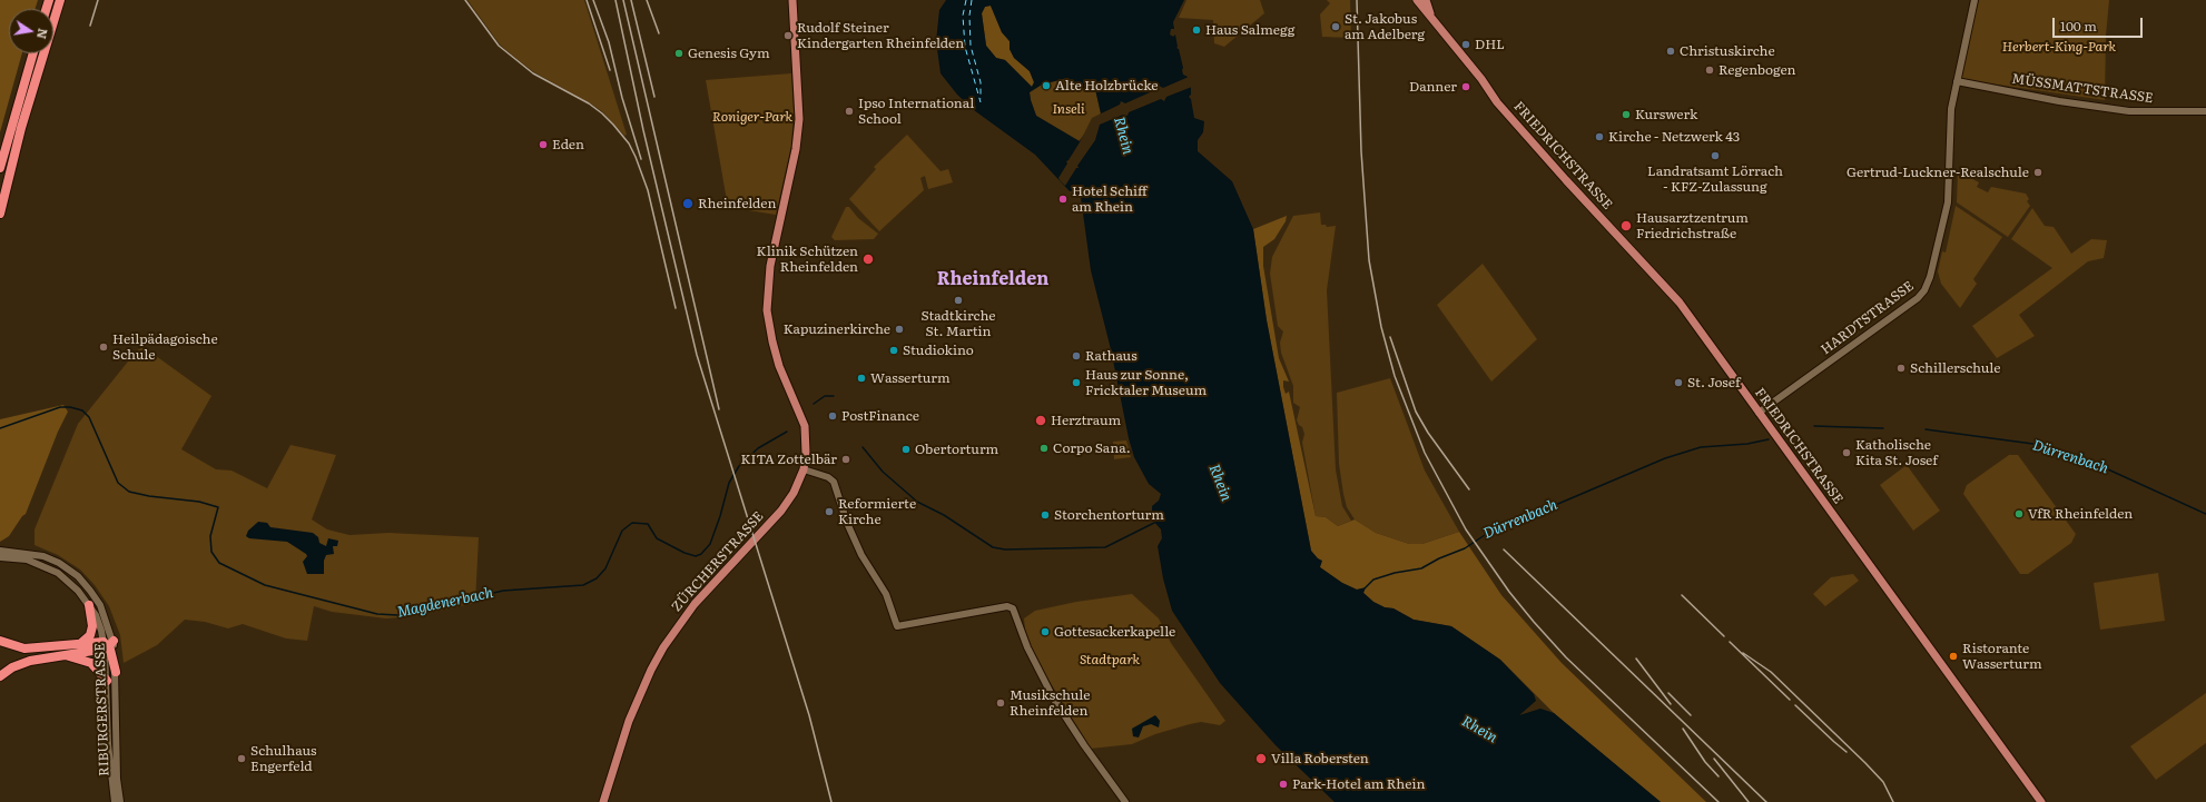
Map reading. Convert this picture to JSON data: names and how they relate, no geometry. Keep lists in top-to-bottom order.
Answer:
{
  "streets": {
    "main road": ["FRIEDRICHSTRASSE", "ZÜRCHERSTRASSE"],
    "street": ["MÜSSMATTSTRASSE", "HARDTSTRASSE", "RIBURGERSTRASSE"]
  },
  "crossings": [
    ["MÜSSMATTSTRASSE", "HARDTSTRASSE"],
    ["FRIEDRICHSTRASSE", "HARDTSTRASSE"]
  ],
  "districts": ["Rheinfelden"],
  "water": ["Rhein", "Dürrenbach", "Magdenerbach"],
  "parks": [
    "Herbert-King-Park",
    "Inseli",
    "Roniger-Park",
    "Stadtpark"
  ],
  "places": [
    "St. Jakobus am Adelberg",
    "Haus Salmegg",
    "Rudolf Steiner Kindergarten Rheinfelden",
    "DHL",
    "Christuskirche",
    "Genesis Gym",
    "Regenbogen",
    "Alte Holzbrücke",
    "Danner",
    "Ipso International School",
    "Kurswerk",
    "Kirche - Netzwerk 43",
    "Eden",
    "Landratsamt Lörrach - KFZ-Zulassung",
    "Gertrud-Luckner-Realschule",
    "Hotel Schiff am Rhein",
    "Rheinfelden",
    "Hausarztzentrum Friedrichstraße",
    "Klinik Schützen Rheinfelden",
    "Stadtkirche St. Martin",
    "Kapuzinerkirche",
    "Heilpädagoische Schule",
    "Studiokino",
    "Rathaus",
    "Schillerschule",
    "Wasserturm",
    "Haus zur Sonne, Fricktaler Museum",
    "St. Josef",
    "PostFinance",
    "Herztraum",
    "Corpo Sana.",
    "Obertorturm",
    "Katholische Kita St. Josef",
    "KITA Zottelbär",
    "Reformierte Kirche",
    "VfR Rheinfelden",
    "Storchentorturm",
    "Gottesackerkapelle",
    "Ristorante Wasserturm",
    "Musikschule Rheinfelden",
    "Schulhaus Engerfeld",
    "Villa Robersten",
    "Park-Hotel am Rhein"
  ],
  "scale_bar": "100 m",
  "north": "right"
}
